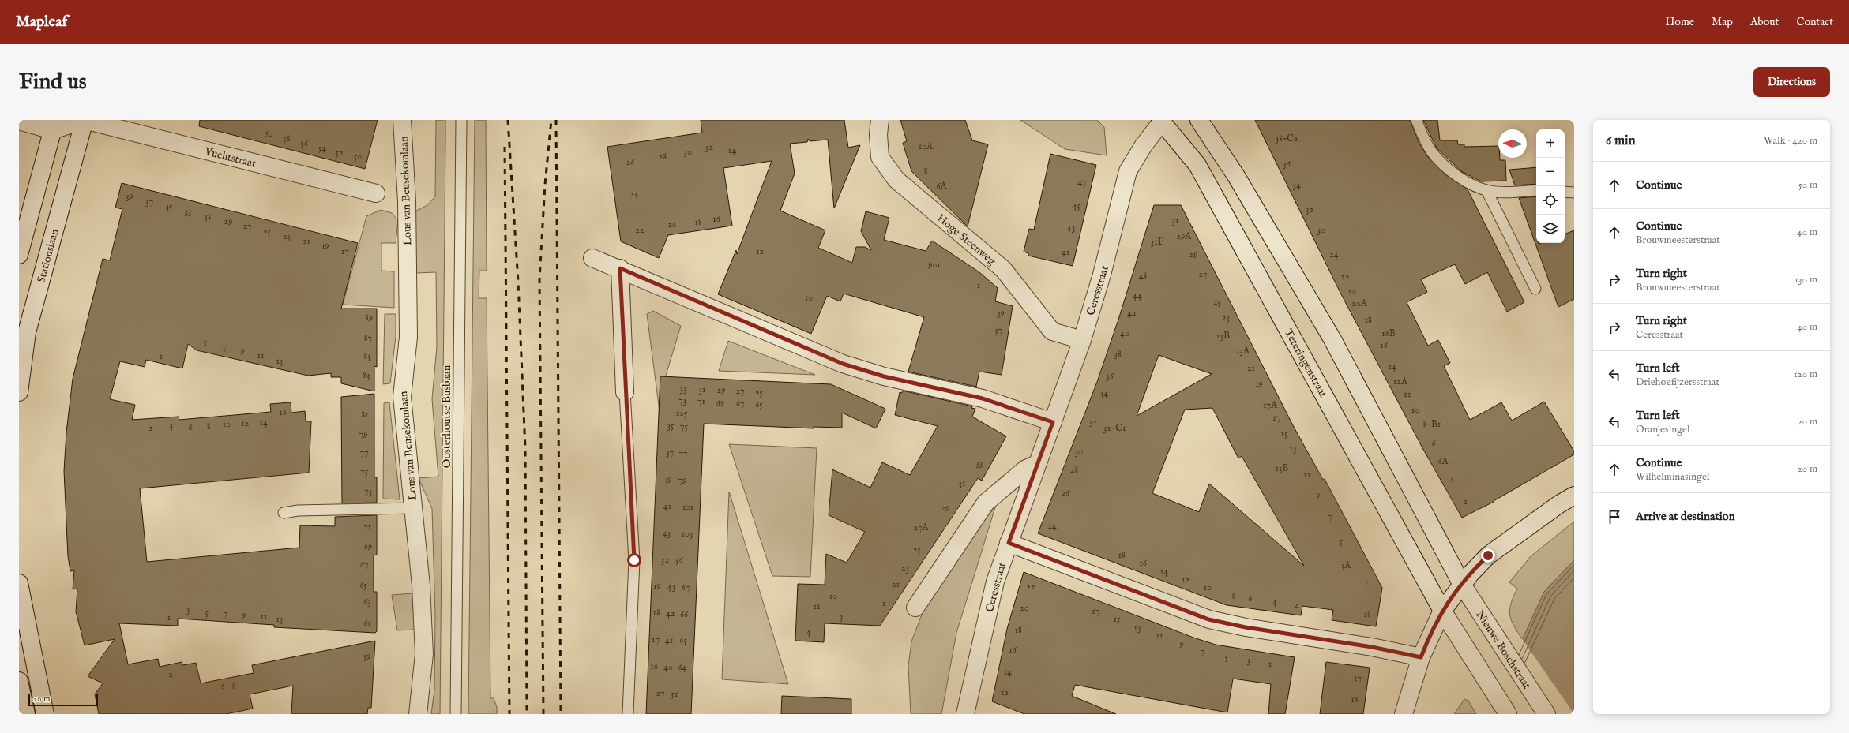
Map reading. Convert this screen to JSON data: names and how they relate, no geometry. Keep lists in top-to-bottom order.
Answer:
{
  "streets": {
    "street": [
      "Vuchtstraat",
      "Lous van Beusekomlaan",
      "Hoge Steenweg",
      "Stationslaan",
      "Ceresstraat",
      "Teteringenstraat",
      "Nieuwe Boschstraat"
    ],
    "lane": ["Oosterhoutse Busbaan"]
  },
  "crossings": [
    ["Vuchtstraat", "Stationslaan"],
    ["Hoge Steenweg", "Ceresstraat"],
    ["Ceresstraat", "Teteringenstraat"],
    ["Teteringenstraat", "Nieuwe Boschstraat"]
  ],
  "house_numbers": [
    "60",
    "58",
    "38-C2",
    "56",
    "10A",
    "32",
    "54",
    "14",
    "30",
    "52",
    "50",
    "28",
    "26",
    "36",
    "8",
    "47",
    "34",
    "6A",
    "24",
    "39",
    "37",
    "45",
    "35",
    "32",
    "33",
    "31",
    "16",
    "31",
    "29",
    "18",
    "20",
    "27",
    "43",
    "22",
    "30",
    "25",
    "23",
    "29A",
    "21",
    "31F",
    "19",
    "17",
    "12",
    "41",
    "29",
    "24",
    "901",
    "27",
    "48",
    "22",
    "1",
    "20",
    "44",
    "10",
    "25",
    "20A",
    "39",
    "42",
    "89",
    "23",
    "18",
    "37",
    "40",
    "16B",
    "23B",
    "87",
    "5",
    "16",
    "7",
    "9",
    "23A",
    "38",
    "11",
    "1",
    "85",
    "13",
    "14",
    "21",
    "83",
    "36",
    "12A",
    "19",
    "33",
    "31",
    "29",
    "27",
    "25",
    "34",
    "12",
    "73",
    "71",
    "69",
    "67",
    "65",
    "17A",
    "10",
    "16",
    "105",
    "81",
    "17",
    "32",
    "14",
    "12",
    "10",
    "8-B1",
    "4",
    "35",
    "8",
    "75",
    "6",
    "2",
    "32-C1",
    "15",
    "79",
    "6",
    "13",
    "30",
    "77",
    "37",
    "77",
    "6A",
    "33",
    "13B",
    "28",
    "75",
    "11",
    "4",
    "39",
    "79",
    "31",
    "73",
    "26",
    "9",
    "2",
    "41",
    "101",
    "29",
    "7",
    "24",
    "71",
    "27A",
    "43",
    "103",
    "5",
    "69",
    "25",
    "18",
    "32",
    "56",
    "16",
    "67",
    "3A",
    "23",
    "14",
    "12",
    "1",
    "21",
    "65",
    "19",
    "43",
    "22",
    "67",
    "10",
    "10",
    "8",
    "6",
    "63",
    "4",
    "1",
    "2",
    "11",
    "20",
    "3",
    "17",
    "5",
    "18",
    "7",
    "42",
    "66",
    "18",
    "9",
    "11",
    "3",
    "1",
    "13",
    "15",
    "61",
    "13",
    "18",
    "4",
    "11",
    "17",
    "41",
    "65",
    "9",
    "16",
    "7",
    "59",
    "5",
    "3",
    "1",
    "16",
    "40",
    "64",
    "14",
    "2",
    "17",
    "6",
    "8",
    "12",
    "27",
    "51",
    "16"
  ],
  "scale_bar": "20 m",
  "north": "left",
  "page": {
    "header": "Mapleaf",
    "nav": [
      "Home",
      "Map",
      "About",
      "Contact"
    ],
    "buttons": "Directions",
    "title": "Find us",
    "heading": ["6 min", "Walk · 420 m"],
    "map_buttons": ["+", "−"],
    "list": [
      ["Continue", "50 m"],
      ["Continue", "Brouwmeesterstraat", "40 m"],
      ["Turn right", "Brouwmeesterstraat", "130 m"],
      ["Turn right", "Ceresstraat", "40 m"],
      ["Turn left", "Driehoefijzersstraat", "120 m"],
      ["Turn left", "Oranjesingel", "20 m"],
      ["Continue", "Wilhelminasingel", "20 m"],
      "Arrive at destination"
    ],
    "scale": "20 m"
  }
}
